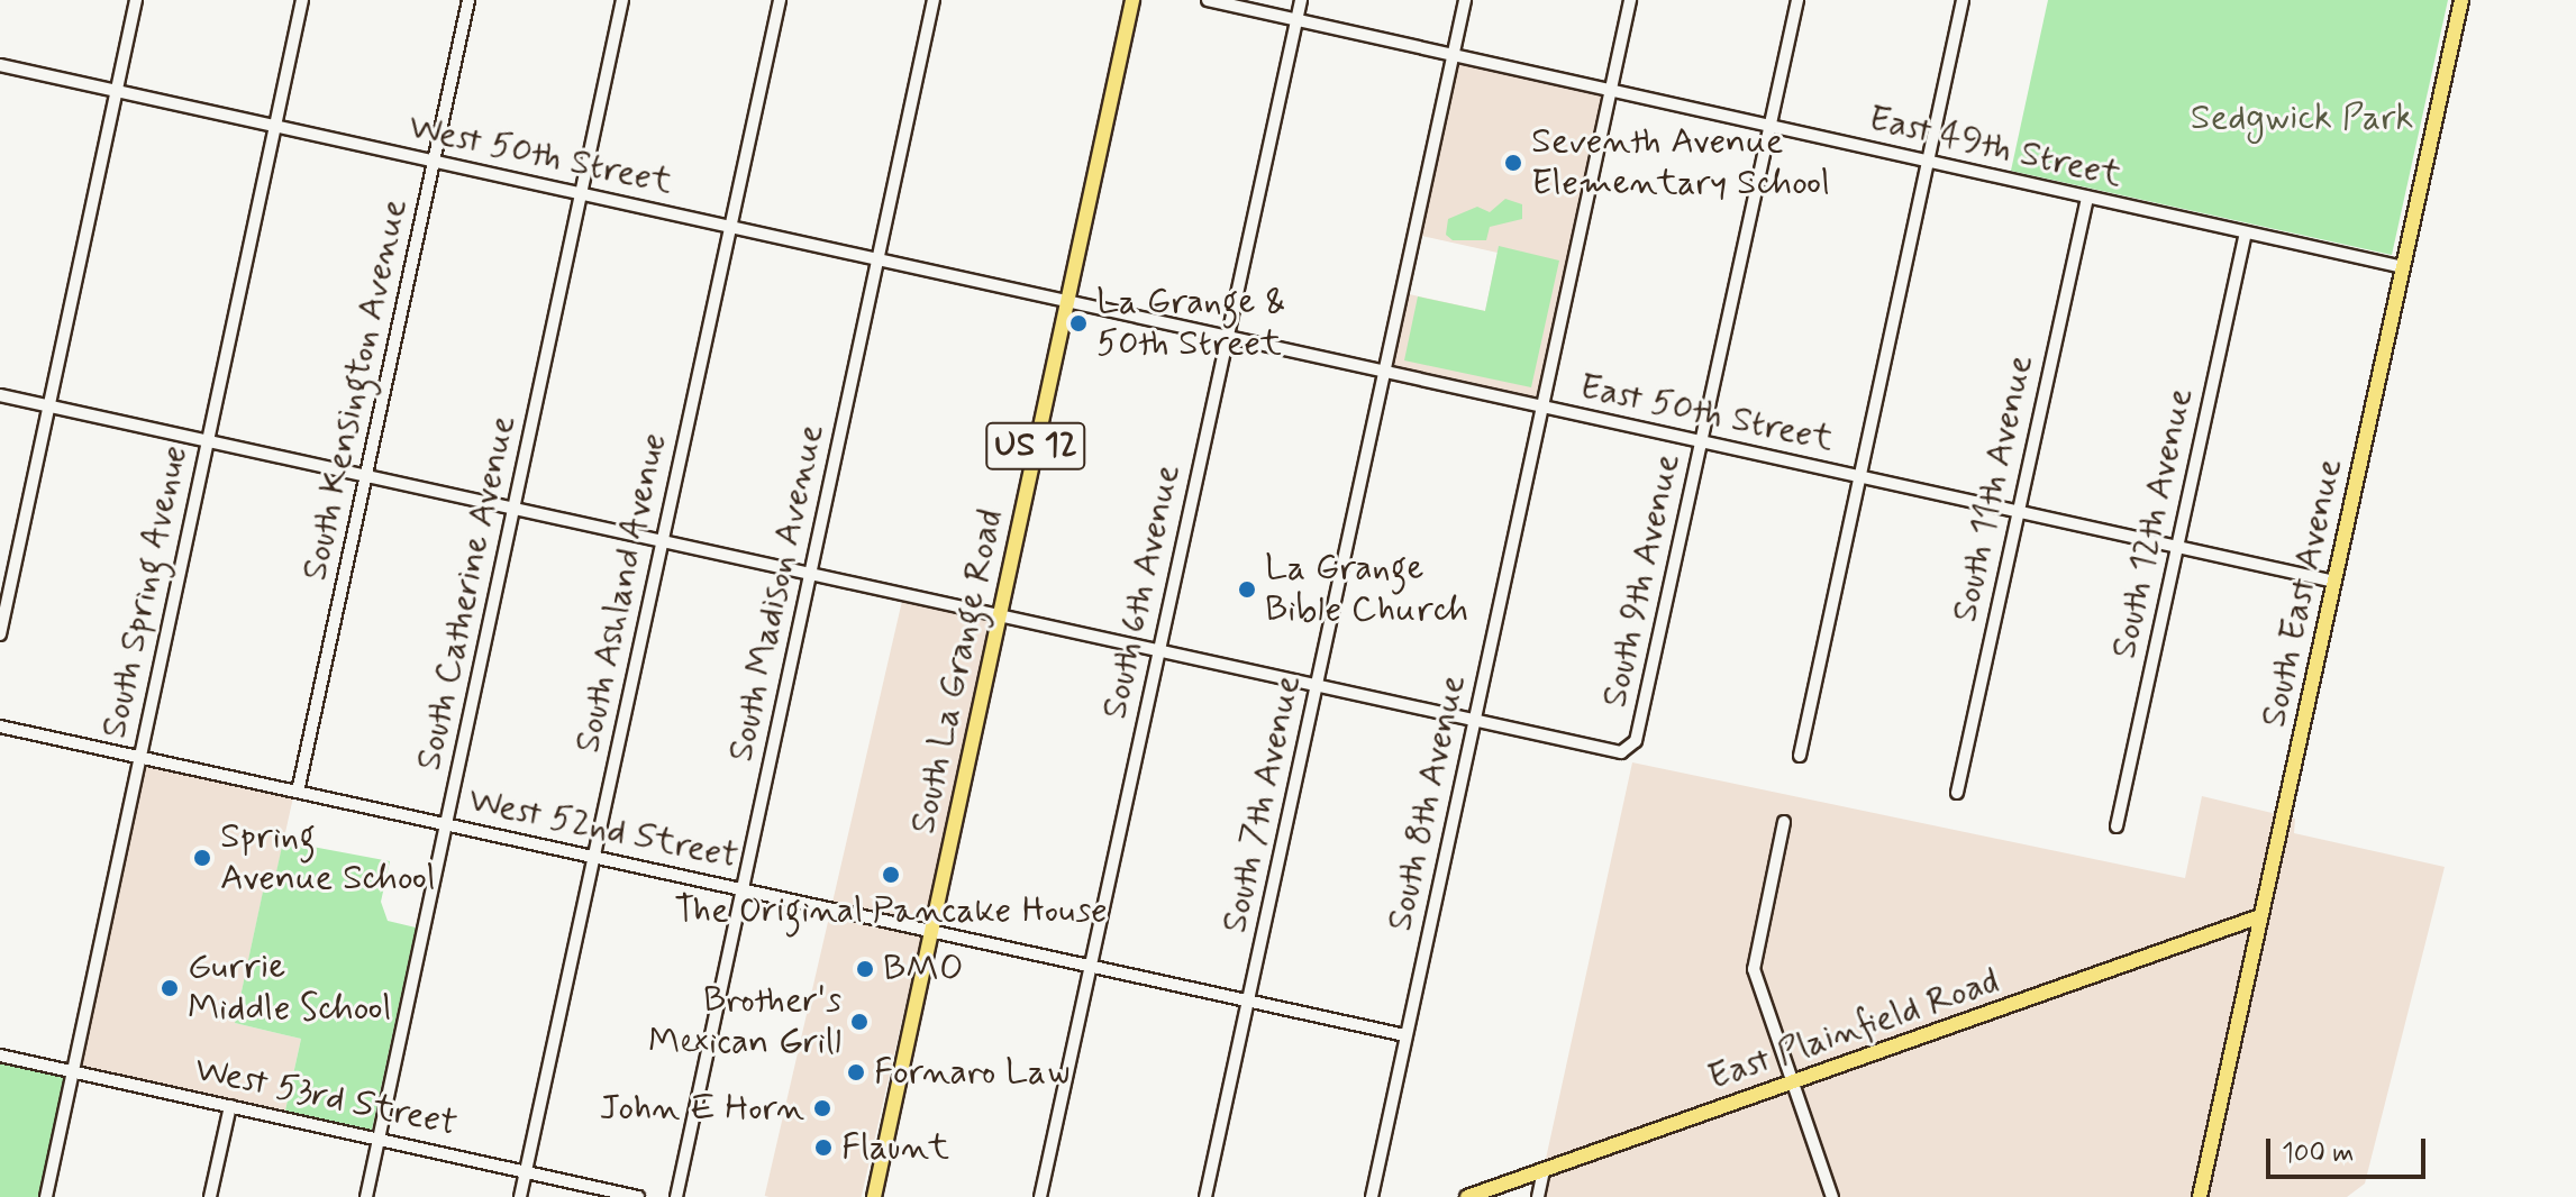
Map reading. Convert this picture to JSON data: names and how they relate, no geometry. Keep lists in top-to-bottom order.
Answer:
{
  "streets": {
    "main road": [
      "US 12",
      "South East Avenue",
      "South La Grange Road",
      "East Plainfield Road"
    ],
    "street": [
      "East 49th Street",
      "West 50th Street",
      "South Kensington Avenue",
      "East 50th Street",
      "South 11th Avenue",
      "South 12th Avenue",
      "South 9th Avenue",
      "South Spring Avenue",
      "South 6th Avenue",
      "South Catherine Avenue",
      "South Ashland Avenue",
      "South Madison Avenue",
      "South 8th Avenue",
      "South 7th Avenue",
      "West 52nd Street",
      "West 53rd Street"
    ]
  },
  "crossings": [
    ["East 49th Street", "South 11th Avenue"],
    ["East 49th Street", "South 12th Avenue"],
    ["East 49th Street", "South 9th Avenue"],
    ["East 49th Street", "South 6th Avenue"],
    ["East 49th Street", "South East Avenue"],
    ["East 49th Street", "South 8th Avenue"],
    ["East 49th Street", "South 7th Avenue"],
    ["West 50th Street", "South Kensington Avenue"],
    ["West 50th Street", "East 50th Street"],
    ["West 50th Street", "South Spring Avenue"],
    ["West 50th Street", "South Catherine Avenue"],
    ["West 50th Street", "South Ashland Avenue"],
    ["West 50th Street", "South Madison Avenue"],
    ["West 50th Street", "South La Grange Road"],
    ["South Kensington Avenue", "West 52nd Street"],
    ["East 50th Street", "South 11th Avenue"],
    ["East 50th Street", "South 12th Avenue"],
    ["East 50th Street", "South 9th Avenue"],
    ["East 50th Street", "South 6th Avenue"],
    ["East 50th Street", "South East Avenue"],
    ["East 50th Street", "South La Grange Road"],
    ["East 50th Street", "South 8th Avenue"],
    ["East 50th Street", "South 7th Avenue"],
    ["South 9th Avenue", "South 8th Avenue"],
    ["South Spring Avenue", "West 52nd Street"],
    ["South Spring Avenue", "West 53rd Street"],
    ["South 6th Avenue", "West 52nd Street"],
    ["South Catherine Avenue", "West 52nd Street"],
    ["South Catherine Avenue", "West 53rd Street"],
    ["South Ashland Avenue", "West 52nd Street"],
    ["South Ashland Avenue", "West 53rd Street"],
    ["South Madison Avenue", "West 52nd Street"],
    ["South East Avenue", "East Plainfield Road"],
    ["South La Grange Road", "West 52nd Street"],
    ["South 8th Avenue", "West 52nd Street"],
    ["South 7th Avenue", "West 52nd Street"]
  ],
  "parks": ["Sedgwick Park"],
  "places": [
    "Seventh Avenue Elementary School",
    "La Grange & 50th Street",
    "La Grange Bible Church",
    "Spring Avenue School",
    "The Original Pancake House",
    "BMO",
    "Gurrie Middle School",
    "Brother's Mexican Grill",
    "Fornaro Law",
    "John E Horn",
    "Flaunt"
  ],
  "scale_bar": "100 m"
}
